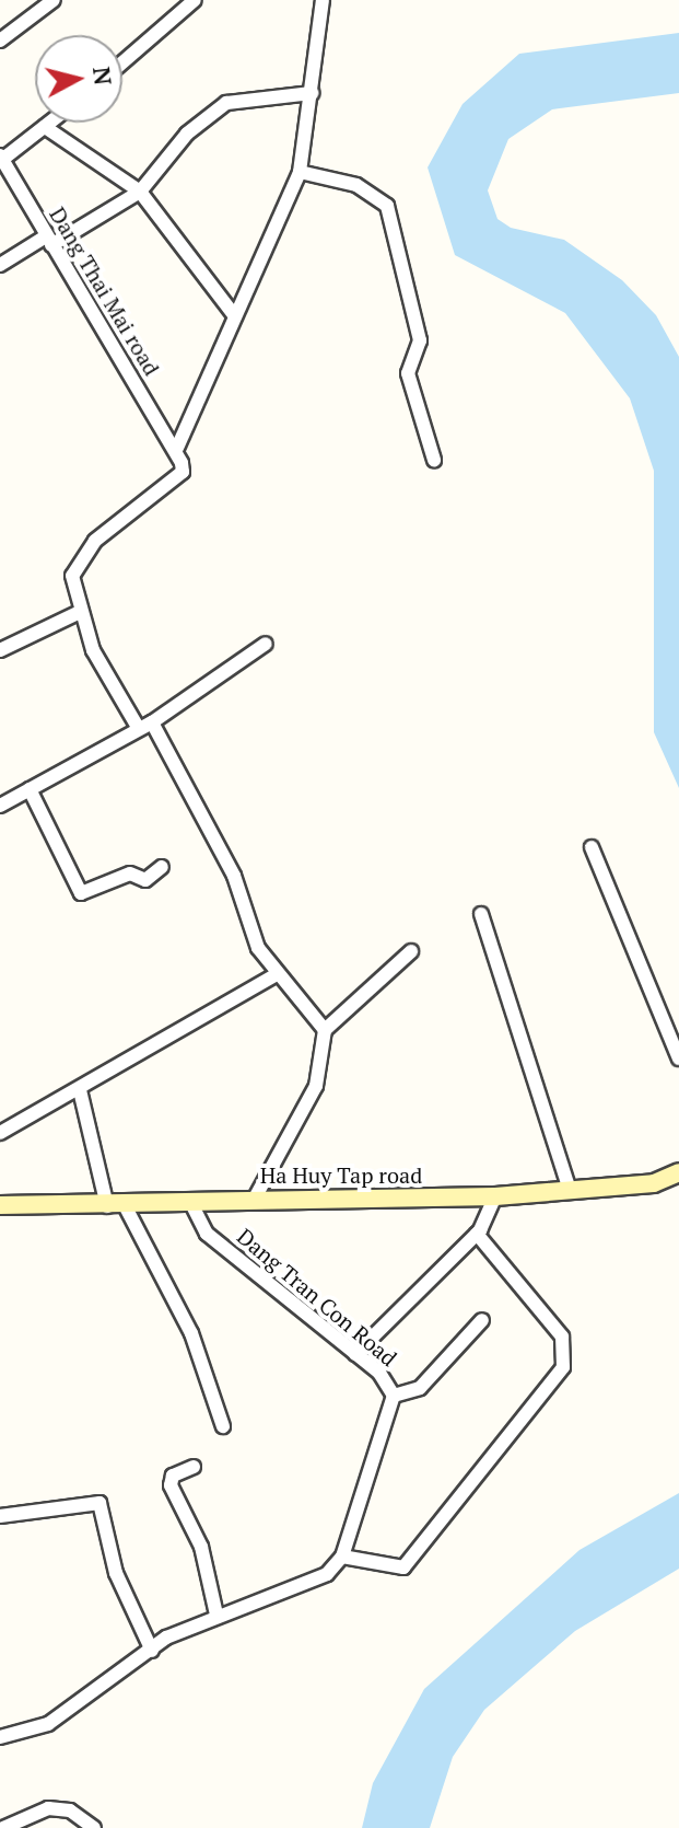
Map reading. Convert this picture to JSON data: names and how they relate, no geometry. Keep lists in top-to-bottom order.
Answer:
{
  "streets": {
    "main road": ["Ha Huy Tap road"],
    "street": ["Dang Thai Mai road", "Dang Tran Con Road"]
  },
  "crossings": [
    ["Ha Huy Tap road", "Dang Tran Con Road"]
  ],
  "north": "right"
}
